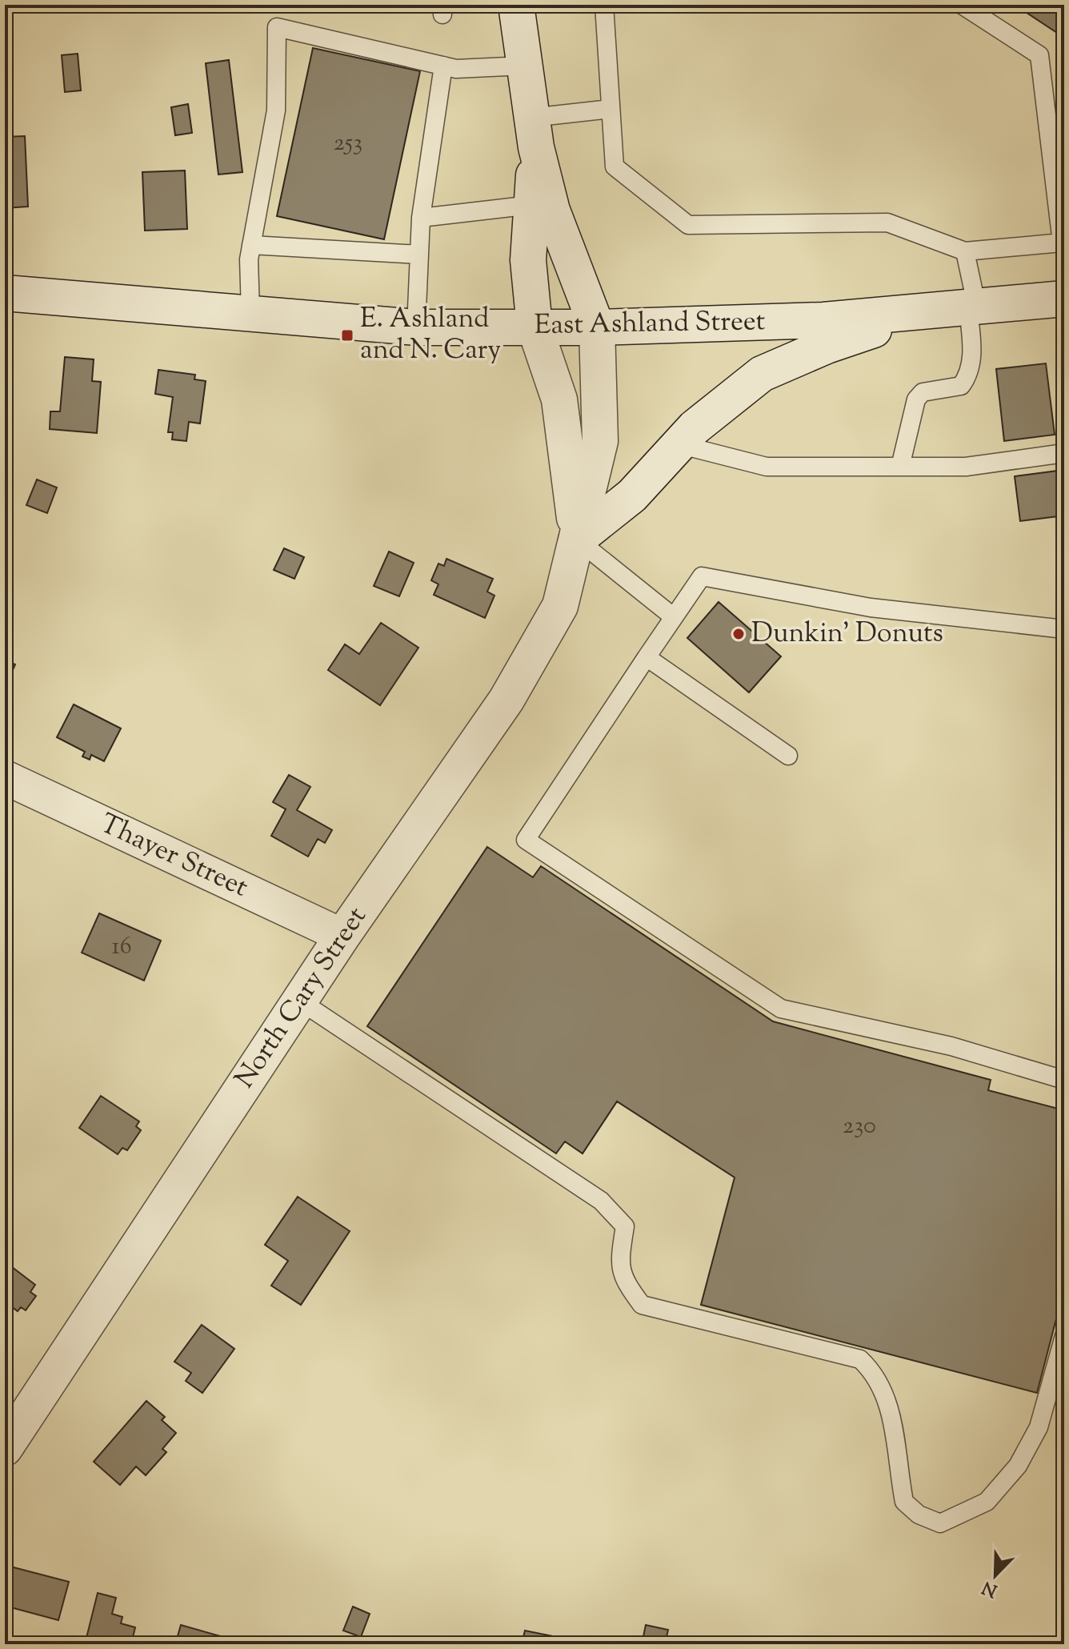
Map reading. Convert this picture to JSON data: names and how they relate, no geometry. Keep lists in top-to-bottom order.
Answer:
{
  "streets": {
    "main road": ["East Ashland Street", "North Cary Street"],
    "street": ["Thayer Street"]
  },
  "crossings": [
    ["East Ashland Street", "North Cary Street"],
    ["Thayer Street", "North Cary Street"]
  ],
  "places": {
    "transit": ["E. Ashland and N. Cary"],
    "other": ["Dunkin' Donuts"]
  },
  "house_numbers": ["253", "16", "230"],
  "north": "bottom left"
}
